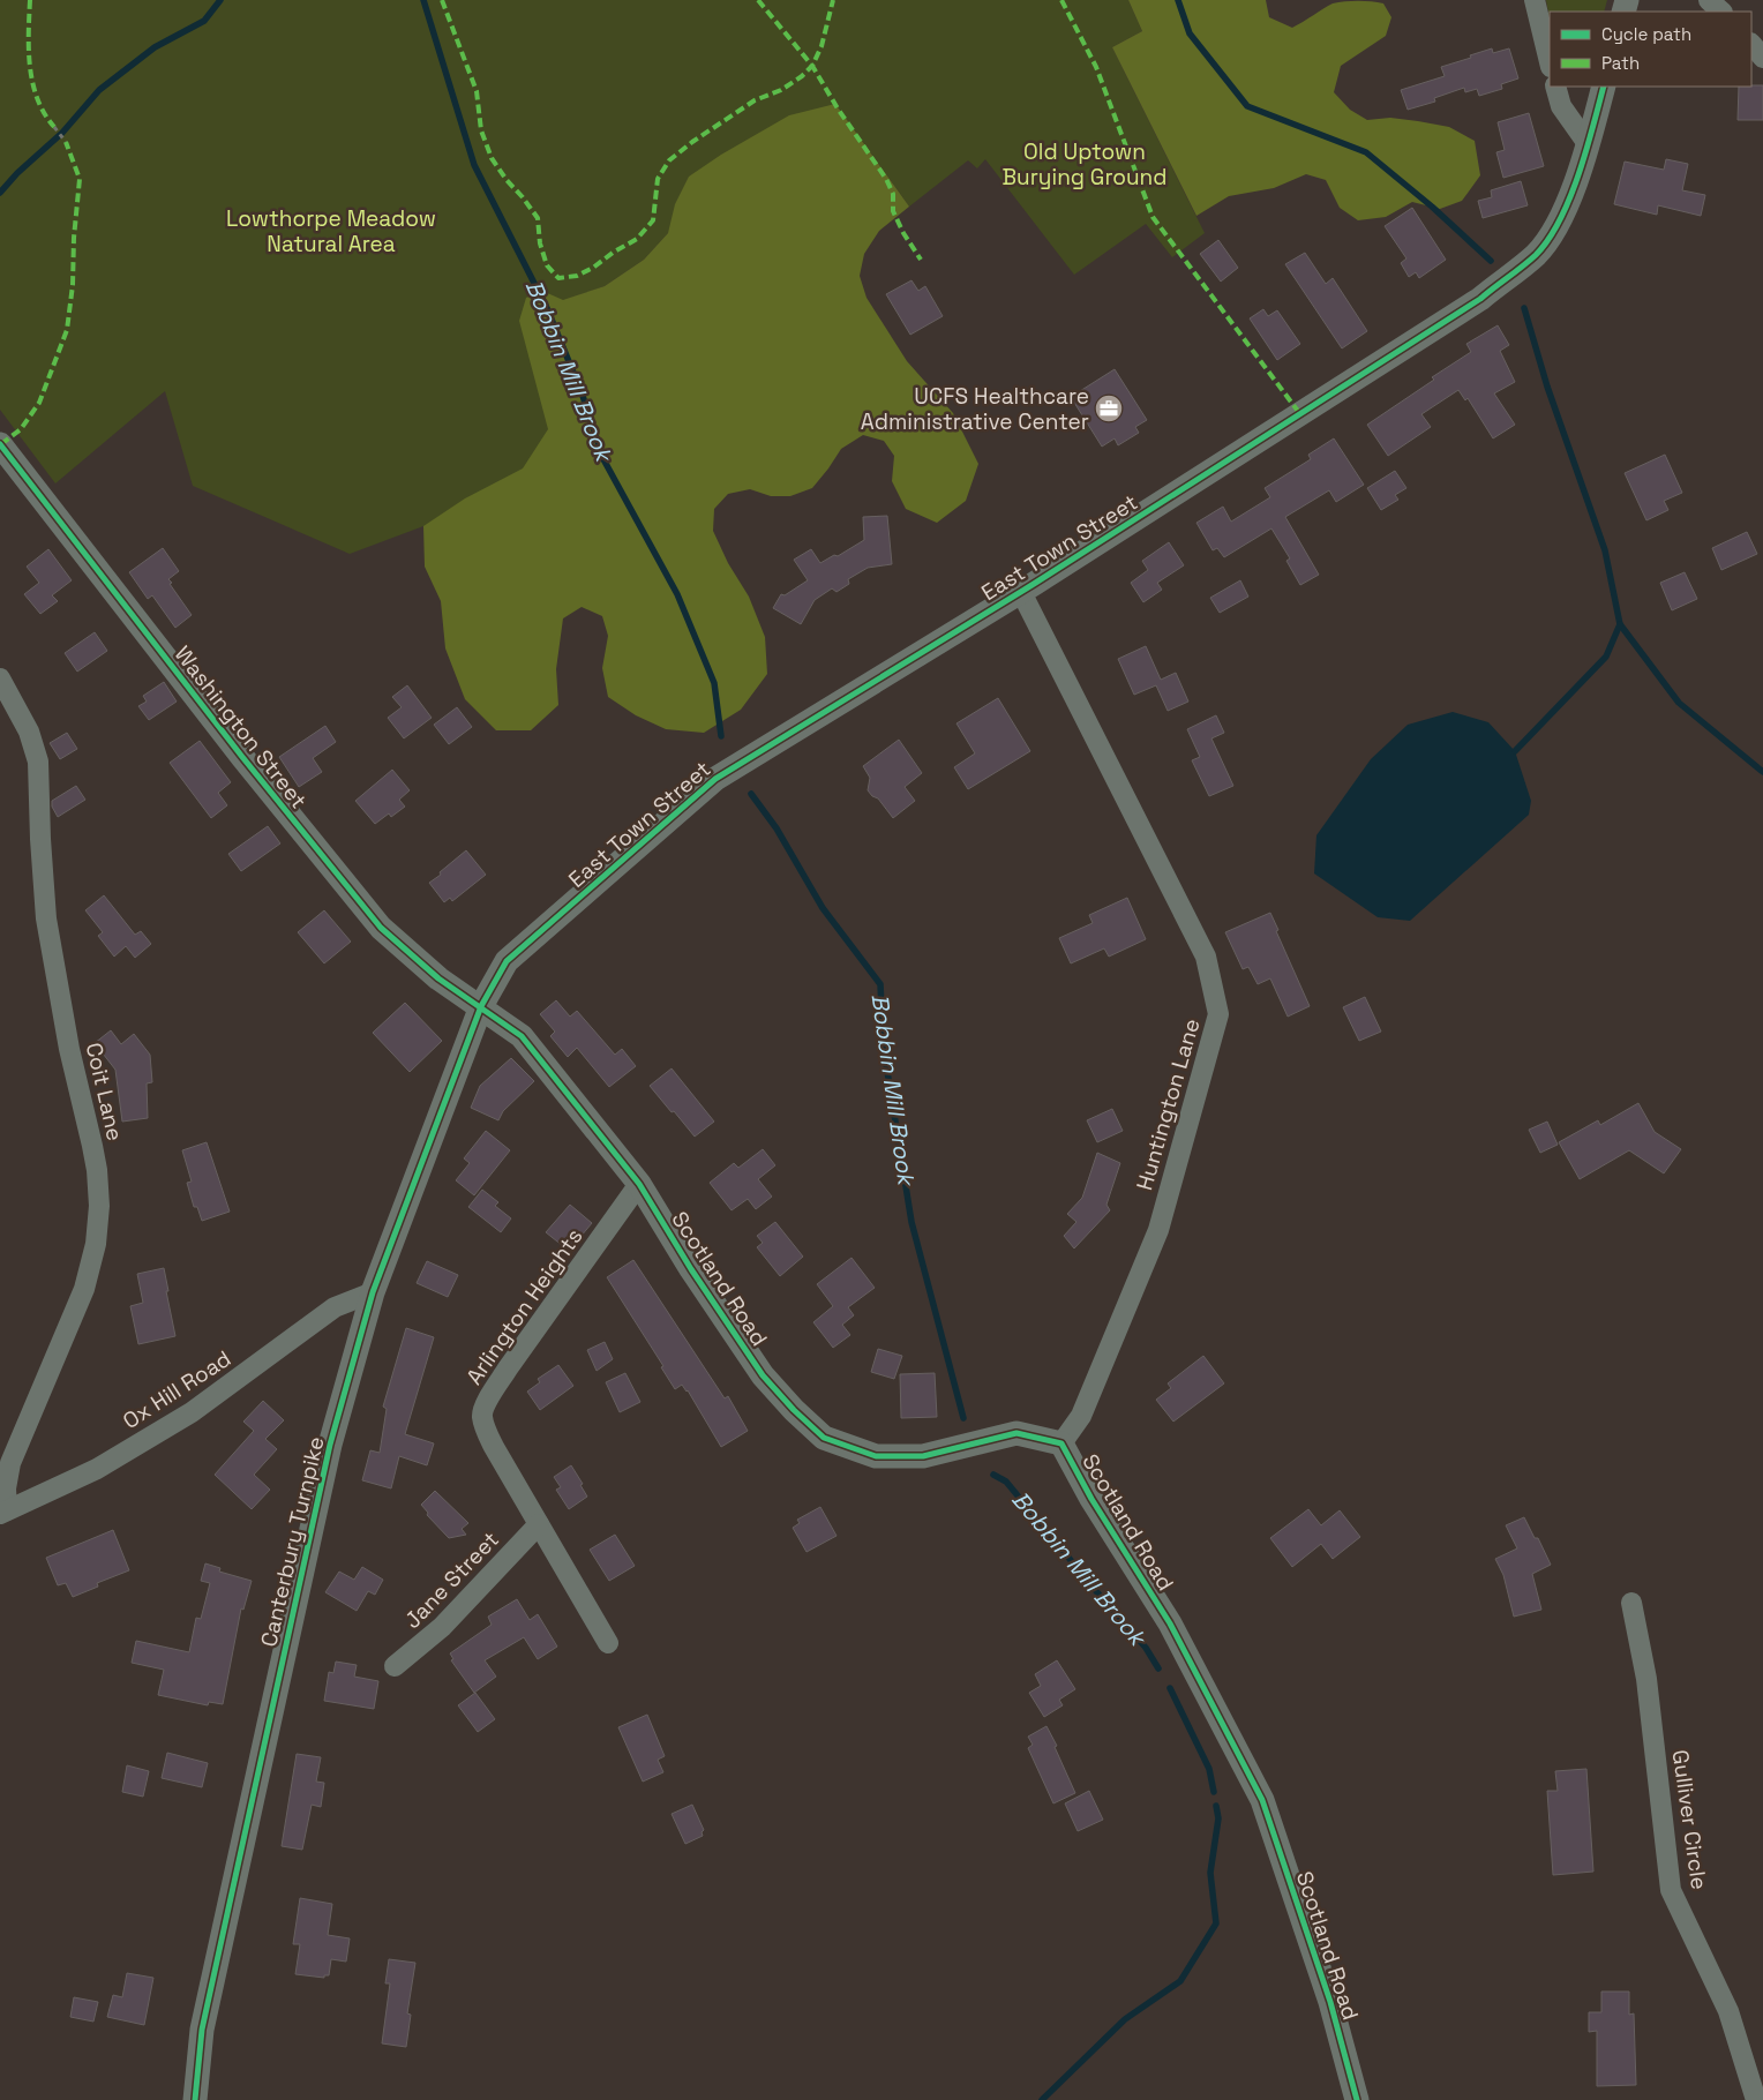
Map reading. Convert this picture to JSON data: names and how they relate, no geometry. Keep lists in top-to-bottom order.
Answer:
{
  "streets": {
    "street": [
      "East Town Street",
      "Washington Street",
      "Coit Lane",
      "Huntington Lane",
      "Scotland Road",
      "Arlington Heights",
      "Ox Hill Road",
      "Canterbury Turnpike",
      "Jane Street",
      "Gulliver Circle"
    ]
  },
  "crossings": [
    ["East Town Street", "Washington Street"],
    ["East Town Street", "Huntington Lane"],
    ["East Town Street", "Scotland Road"],
    ["East Town Street", "Canterbury Turnpike"],
    ["Washington Street", "Scotland Road"],
    ["Washington Street", "Canterbury Turnpike"],
    ["Coit Lane", "Ox Hill Road"],
    ["Huntington Lane", "Scotland Road"],
    ["Scotland Road", "Arlington Heights"],
    ["Scotland Road", "Canterbury Turnpike"],
    ["Arlington Heights", "Jane Street"],
    ["Ox Hill Road", "Canterbury Turnpike"]
  ],
  "water": ["Bobbin Mill Brook"],
  "parks": ["Old Uptown Burying Ground", "Lowthorpe Meadow Natural Area"],
  "places": {
    "office": ["UCFS Healthcare Administrative Center"]
  },
  "legend": ["Cycle path", "Path"]
}
